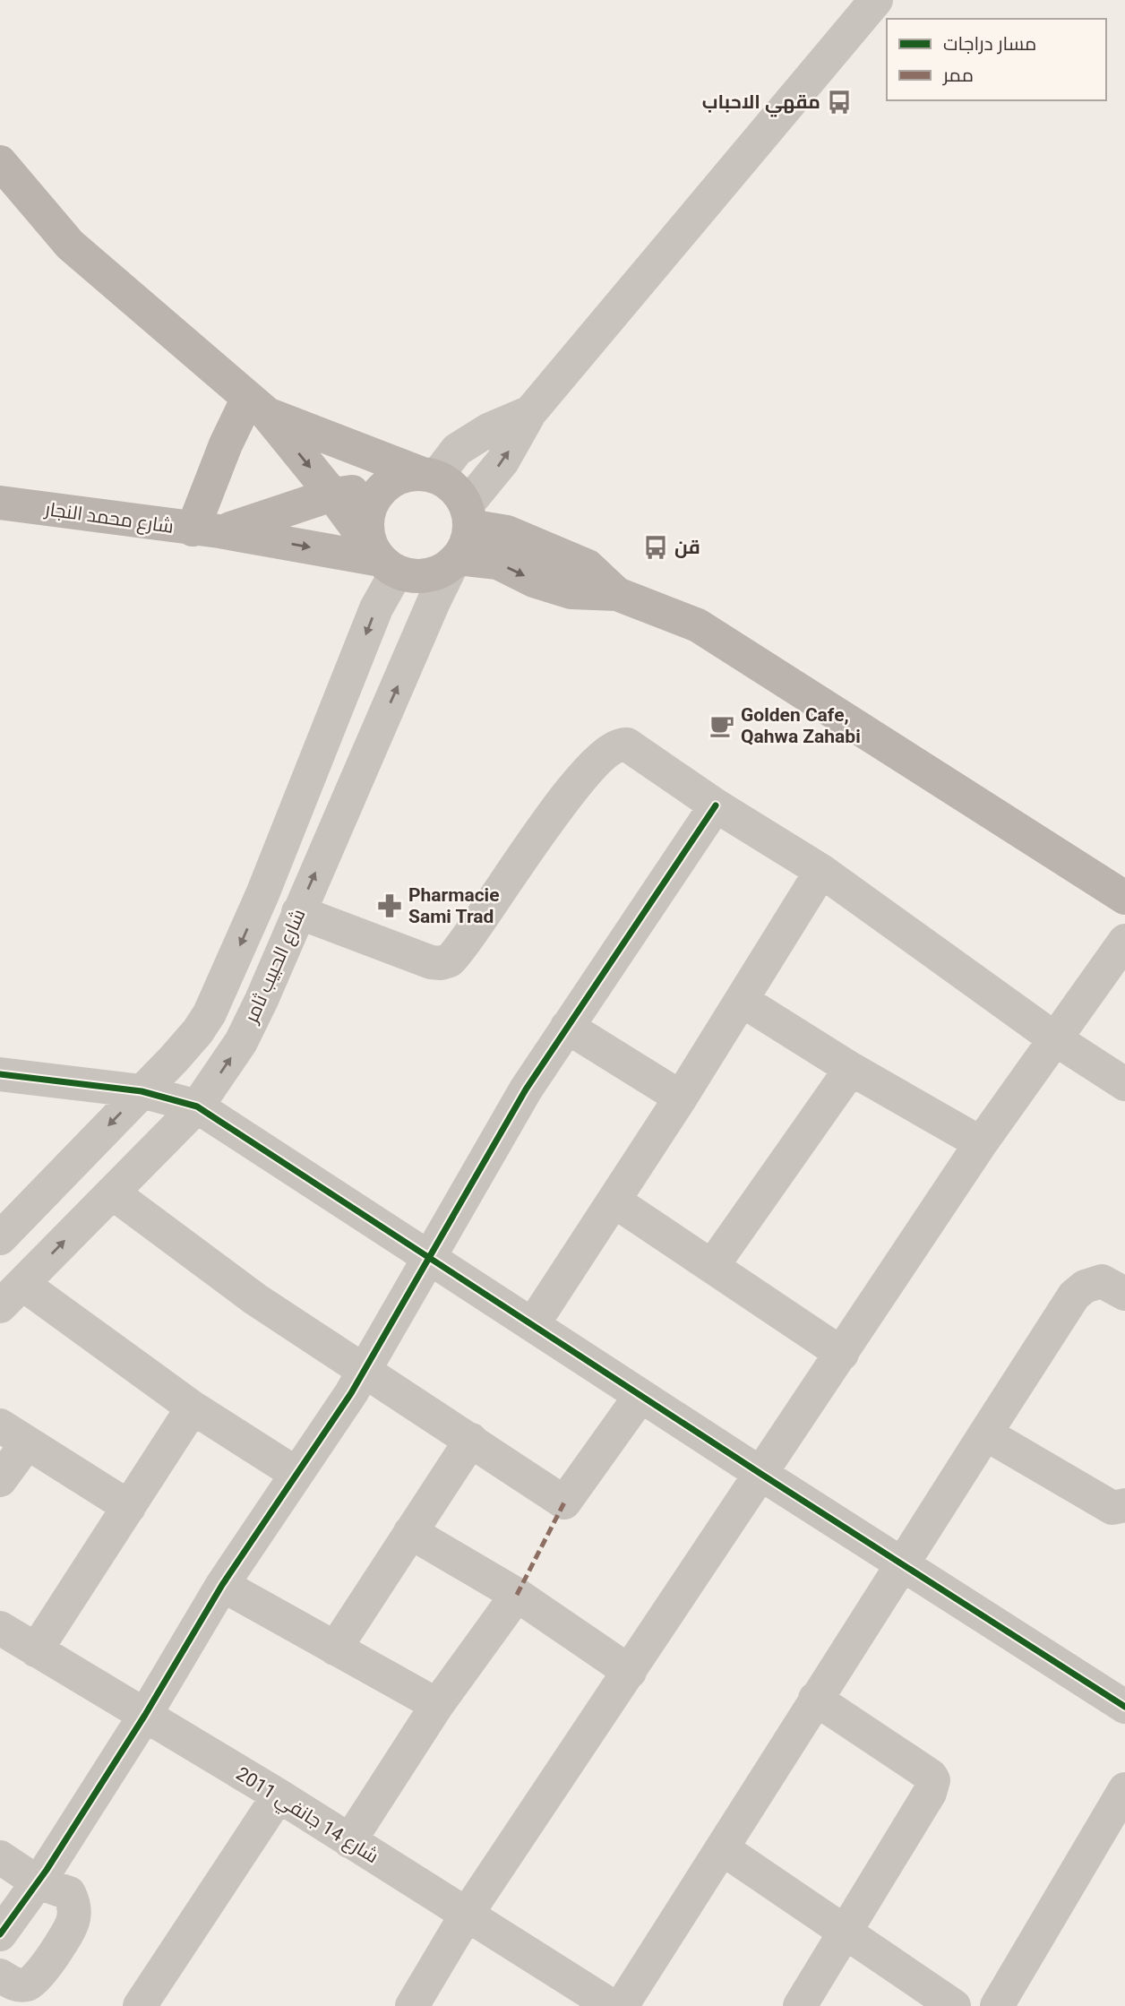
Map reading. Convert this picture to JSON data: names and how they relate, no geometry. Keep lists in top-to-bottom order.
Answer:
{
  "streets": {
    "main road": ["شارع محمد النجار"],
    "street": ["شارع الحبيب ثامر", "شارع 14 جانفي 2011"]
  },
  "crossings": [
    ["شارع محمد النجار", "شارع الحبيب ثامر"]
  ],
  "places": {
    "bus stop": ["مقهي الاحباب", "قن"],
    "cafe": ["Golden Cafe, Qahwa Zahabi"],
    "pharmacy": ["Pharmacie Sami Trad"]
  },
  "legend": ["مسار دراجات", "ممر"]
}
